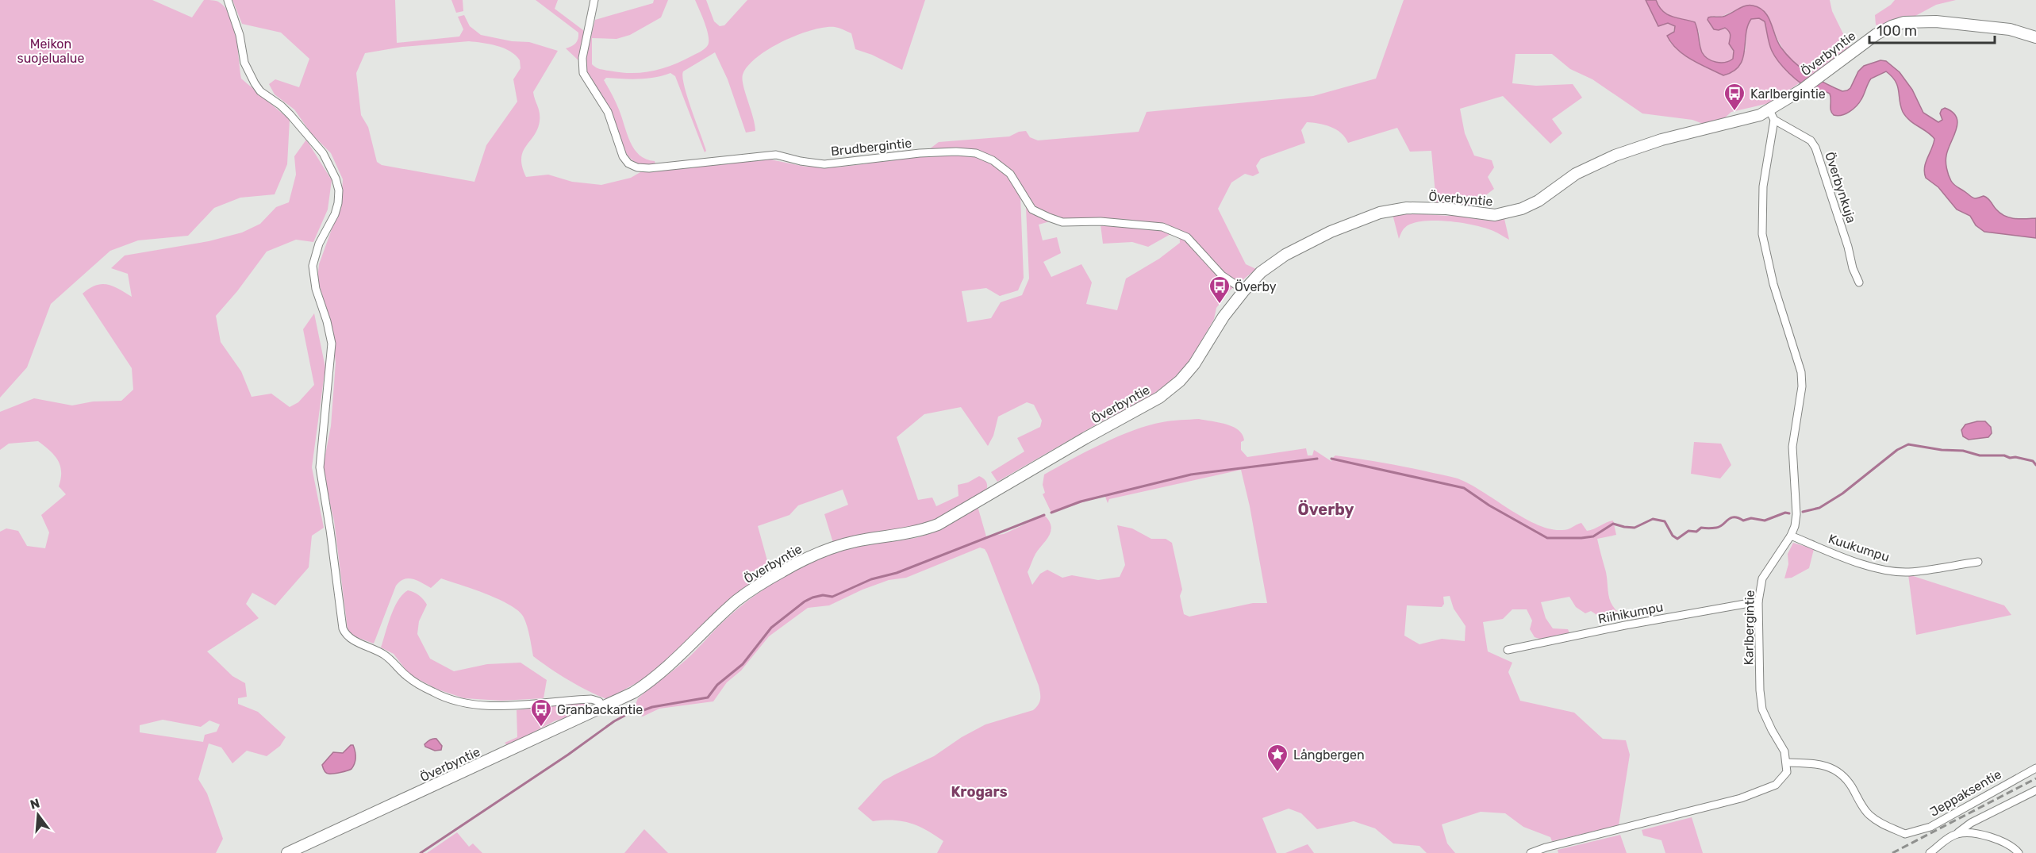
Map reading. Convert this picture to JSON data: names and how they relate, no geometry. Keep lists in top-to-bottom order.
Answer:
{
  "streets": {
    "street": [
      "Överbyntie",
      "Brudbergintie",
      "Överbynkuja",
      "Kuukumpu",
      "Riihikumpu",
      "Karlbergintie",
      "Jeppaksentie"
    ]
  },
  "crossings": [
    ["Överbyntie", "Brudbergintie"],
    ["Överbyntie", "Överbynkuja"],
    ["Överbyntie", "Karlbergintie"],
    ["Överbynkuja", "Karlbergintie"],
    ["Kuukumpu", "Karlbergintie"],
    ["Riihikumpu", "Karlbergintie"],
    ["Karlbergintie", "Jeppaksentie"]
  ],
  "districts": ["Överby", "Krogars"],
  "parks": ["Meikon suojelualue"],
  "places": {
    "bus stop": ["Karlbergintie", "Överby", "Granbackantie"],
    "place": ["Långbergen"]
  },
  "scale_bar": "100 m",
  "north": "top"
}
